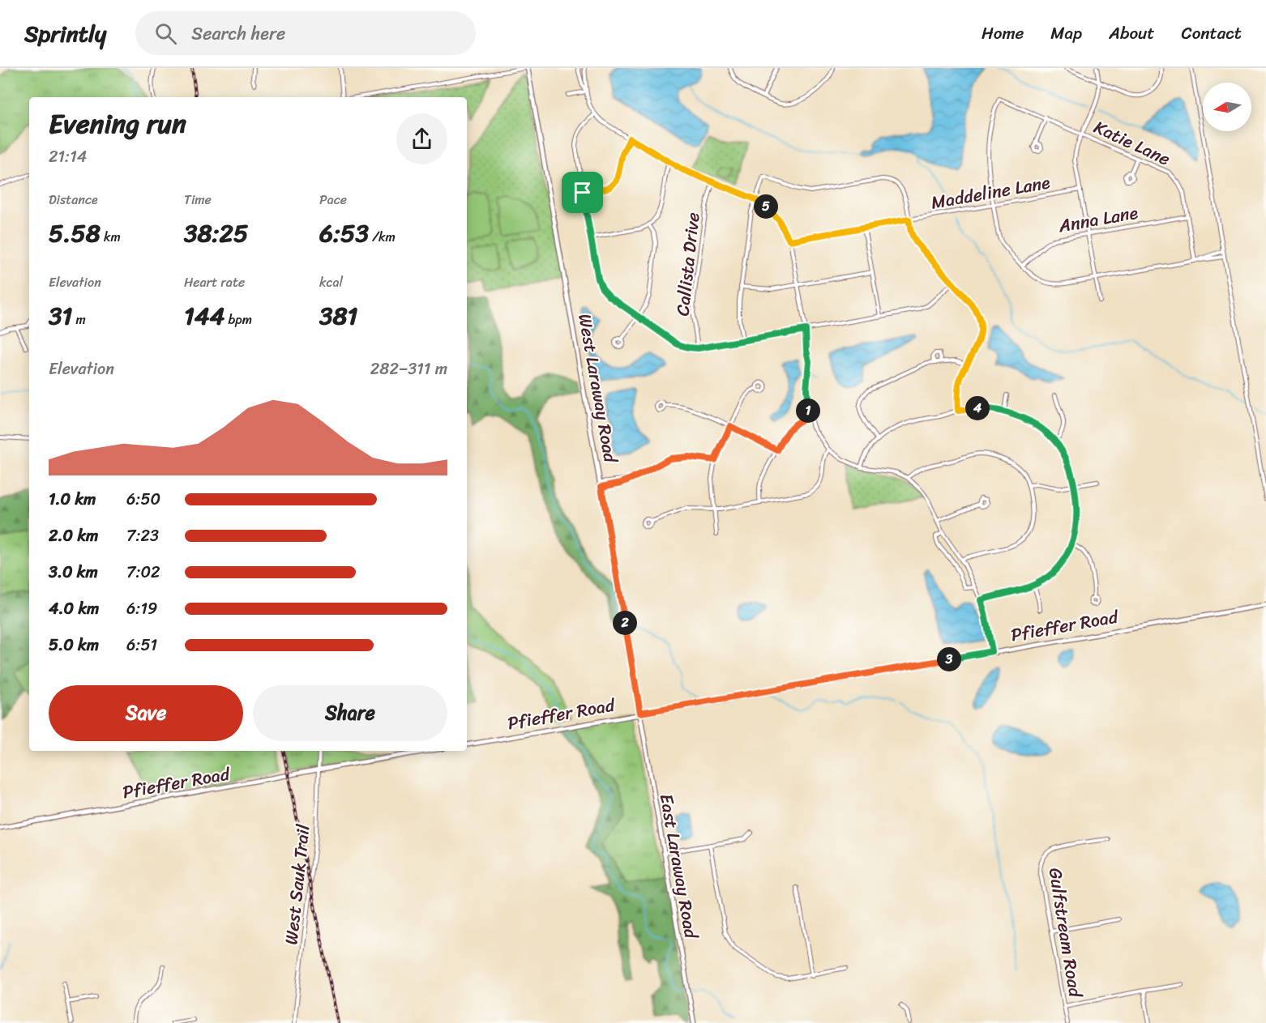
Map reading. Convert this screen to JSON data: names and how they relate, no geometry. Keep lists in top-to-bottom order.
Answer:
{
  "streets": {
    "street": [
      "Katie Lane",
      "Maddeline Lane",
      "Anna Lane",
      "Callista Drive",
      "West Laraway Road",
      "Pfieffer Road",
      "East Laraway Road",
      "West Sauk Trail",
      "Gulfstream Road"
    ]
  },
  "crossings": [
    ["Katie Lane", "Maddeline Lane"],
    ["Katie Lane", "Anna Lane"],
    ["West Laraway Road", "Pfieffer Road"],
    ["West Laraway Road", "East Laraway Road"],
    ["Pfieffer Road", "East Laraway Road"],
    ["Pfieffer Road", "West Sauk Trail"]
  ],
  "north": "left",
  "page": {
    "header": "Sprintly",
    "search": "Search here",
    "nav": [
      "Home",
      "Map",
      "About",
      "Contact"
    ],
    "heading": ["Evening run", "21:14"],
    "stats": [
      ["Distance", "5.58 km"],
      ["Time", "38:25"],
      ["Pace", "6:53 /km"],
      ["Elevation", "31 m"],
      ["Heart rate", "144 bpm"],
      ["kcal", "381"]
    ],
    "pins": [
      "5",
      "4",
      "1",
      "2",
      "3"
    ],
    "chart": ["Elevation", "282–311 m"],
    "list": [
      {
        "name": "1.0 km",
        "note": "6:50"
      },
      {
        "name": "2.0 km",
        "note": "7:23"
      },
      {
        "name": "3.0 km",
        "note": "7:02"
      },
      {
        "name": "4.0 km",
        "note": "6:19"
      },
      {
        "name": "5.0 km",
        "note": "6:51"
      }
    ],
    "buttons": ["Save", "Share"]
  }
}
